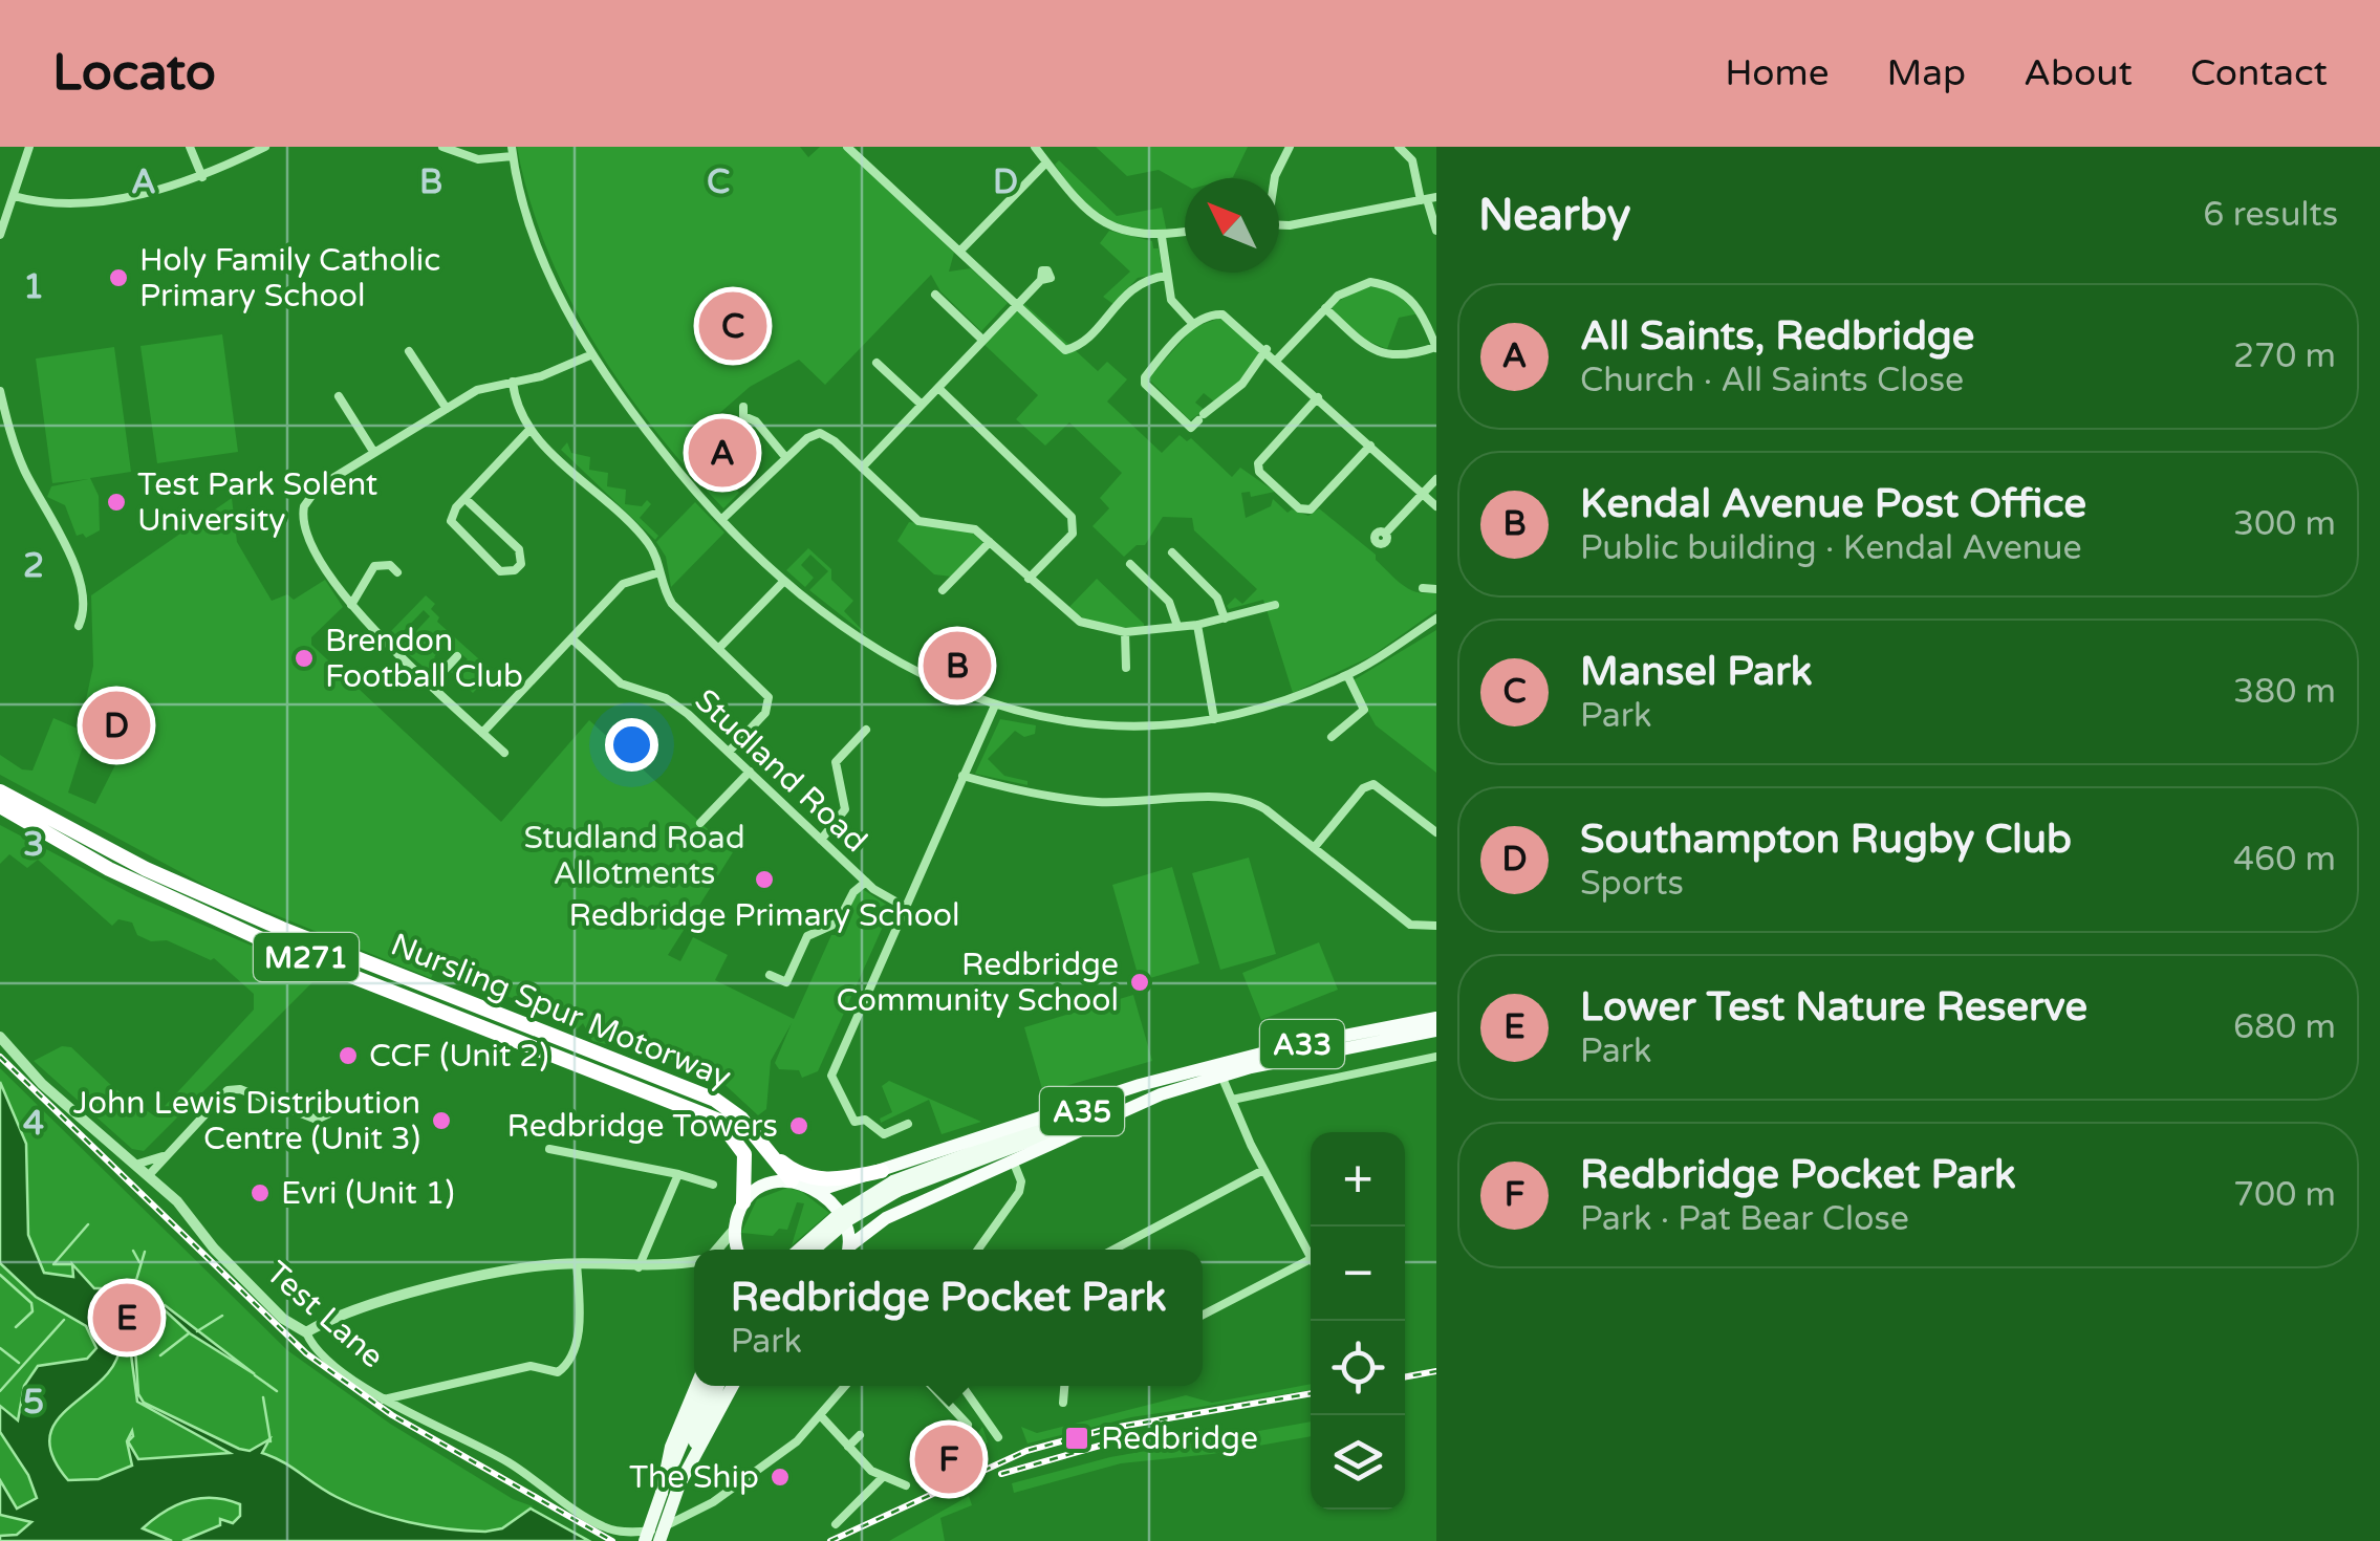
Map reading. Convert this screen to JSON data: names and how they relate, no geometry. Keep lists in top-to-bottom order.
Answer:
{
  "streets": {
    "highway": ["M271", "Nursling Spur Motorway", "A33"],
    "main road": ["A35"],
    "street": ["Studland Road", "Test Lane"]
  },
  "crossings": [
    ["M271", "Nursling Spur Motorway"],
    ["M271", "A35"],
    ["A33", "A35"]
  ],
  "parks": ["Studland Road Allotments"],
  "places": {
    "other": [
      "Holy Family Catholic Primary School",
      "Test Park Solent University",
      "Brendon Football Club",
      "Redbridge Primary School",
      "Redbridge Community School",
      "CCF (Unit 2)",
      "John Lewis Distribution Centre (Unit 3)",
      "Redbridge Towers",
      "Evri (Unit 1)",
      "The Ship"
    ],
    "transit": ["Redbridge"]
  },
  "north": "top left",
  "page": {
    "header": "Locato",
    "nav": [
      "Home",
      "Map",
      "About",
      "Contact"
    ],
    "heading": ["Nearby", "6 results"],
    "list": [
      {
        "mark": "A",
        "name": "All Saints, Redbridge",
        "note": "Church · All Saints Close",
        "value": "270 m"
      },
      {
        "mark": "B",
        "name": "Kendal Avenue Post Office",
        "note": "Public building · Kendal Avenue",
        "value": "300 m"
      },
      {
        "mark": "C",
        "name": "Mansel Park",
        "note": "Park",
        "value": "380 m"
      },
      {
        "mark": "D",
        "name": "Southampton Rugby Club",
        "note": "Sports",
        "value": "460 m"
      },
      {
        "mark": "E",
        "name": "Lower Test Nature Reserve",
        "note": "Park",
        "value": "680 m"
      },
      {
        "mark": "F",
        "name": "Redbridge Pocket Park",
        "note": "Park · Pat Bear Close",
        "value": "700 m"
      }
    ],
    "pins": [
      "C",
      "A",
      "B",
      "D",
      "E",
      "F"
    ],
    "map_buttons": ["+", "−"],
    "popup": ["Redbridge Pocket Park", "Park"]
  },
  "grid": {
    "columns": [
      "A",
      "B",
      "C",
      "D"
    ],
    "rows": [
      "1",
      "2",
      "3",
      "4",
      "5"
    ]
  }
}
